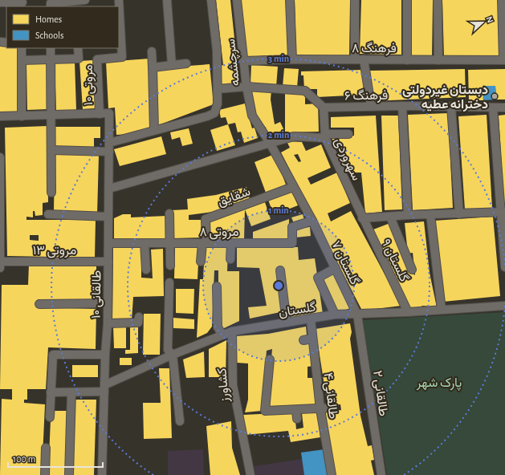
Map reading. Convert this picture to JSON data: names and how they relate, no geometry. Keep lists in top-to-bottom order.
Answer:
{
  "streets": {
    "street": [
      "فرهنگ ۸",
      "سرچشمه",
      "مروتی ۱۰",
      "فرهنگ ۶",
      "سهروردی",
      "شقایق",
      "مروتی ۸",
      "مروتی ۱۳",
      "گلستان ۹",
      "گلستان ۷",
      "طالقانی ۱۰",
      "گلستان",
      "کشاورز",
      "طالقانی ۲",
      "طالقانی ۴"
    ]
  },
  "crossings": [
    ["فرهنگ ۸", "سرچشمه"],
    ["سرچشمه", "شقایق"],
    ["سرچشمه", "مروتی ۸"],
    ["سرچشمه", "گلستان ۷"],
    ["مروتی ۱۰", "طالقانی ۱۰"],
    ["فرهنگ ۶", "سهروردی"],
    ["سهروردی", "گلستان ۹"],
    ["شقایق", "مروتی ۸"],
    ["مروتی ۸", "گلستان ۷"],
    ["مروتی ۸", "طالقانی ۱۰"],
    ["مروتی ۱۳", "طالقانی ۱۰"],
    ["گلستان ۹", "گلستان"],
    ["گلستان ۷", "گلستان"],
    ["گلستان ۷", "طالقانی ۲"],
    ["طالقانی ۱۰", "گلستان"],
    ["گلستان", "کشاورز"],
    ["گلستان", "طالقانی ۲"],
    ["گلستان", "طالقانی ۴"]
  ],
  "parks": ["پارک شهر"],
  "places": ["دبستان غیردولتی دخترانه عطیه"],
  "legend": ["Homes", "Schools"],
  "scale_bar": "100 m",
  "north": "right",
  "rings": ["3 min", "2 min", "1 min"]
}
